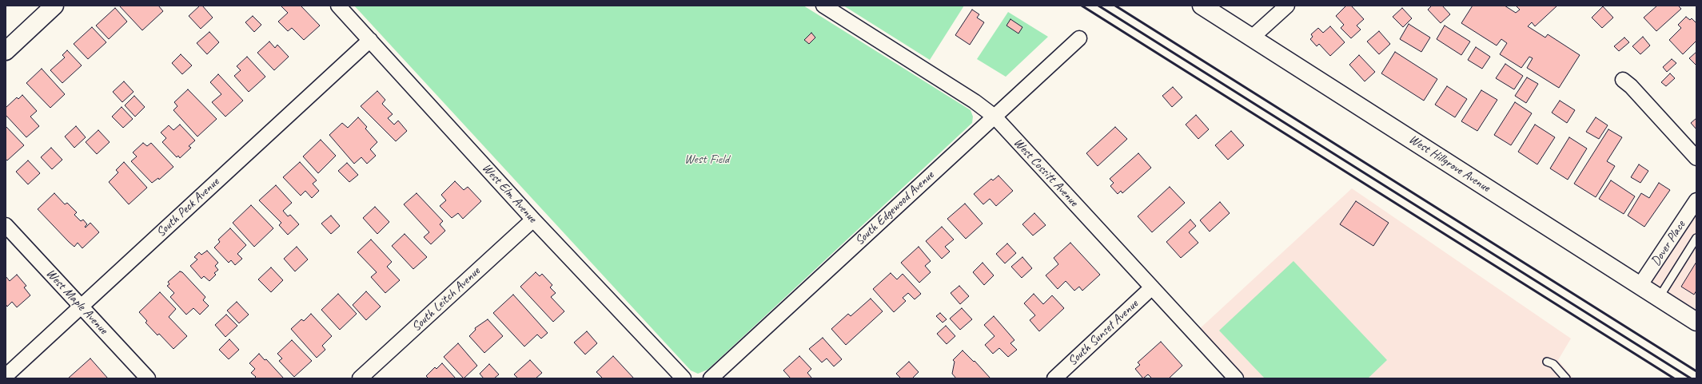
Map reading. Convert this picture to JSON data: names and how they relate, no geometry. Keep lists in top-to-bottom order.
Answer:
{
  "streets": {
    "street": [
      "West Hillgrove Avenue",
      "West Cossitt Avenue",
      "West Elm Avenue",
      "South Peck Avenue",
      "South Edgewood Avenue",
      "Dover Place",
      "South Leitch Avenue",
      "West Maple Avenue",
      "South Sunset Avenue"
    ]
  },
  "crossings": [
    ["West Hillgrove Avenue", "Dover Place"],
    ["West Cossitt Avenue", "South Edgewood Avenue"],
    ["West Cossitt Avenue", "South Sunset Avenue"],
    ["West Elm Avenue", "South Peck Avenue"],
    ["West Elm Avenue", "South Leitch Avenue"],
    ["South Peck Avenue", "West Maple Avenue"]
  ],
  "parks": ["West Field"]
}
